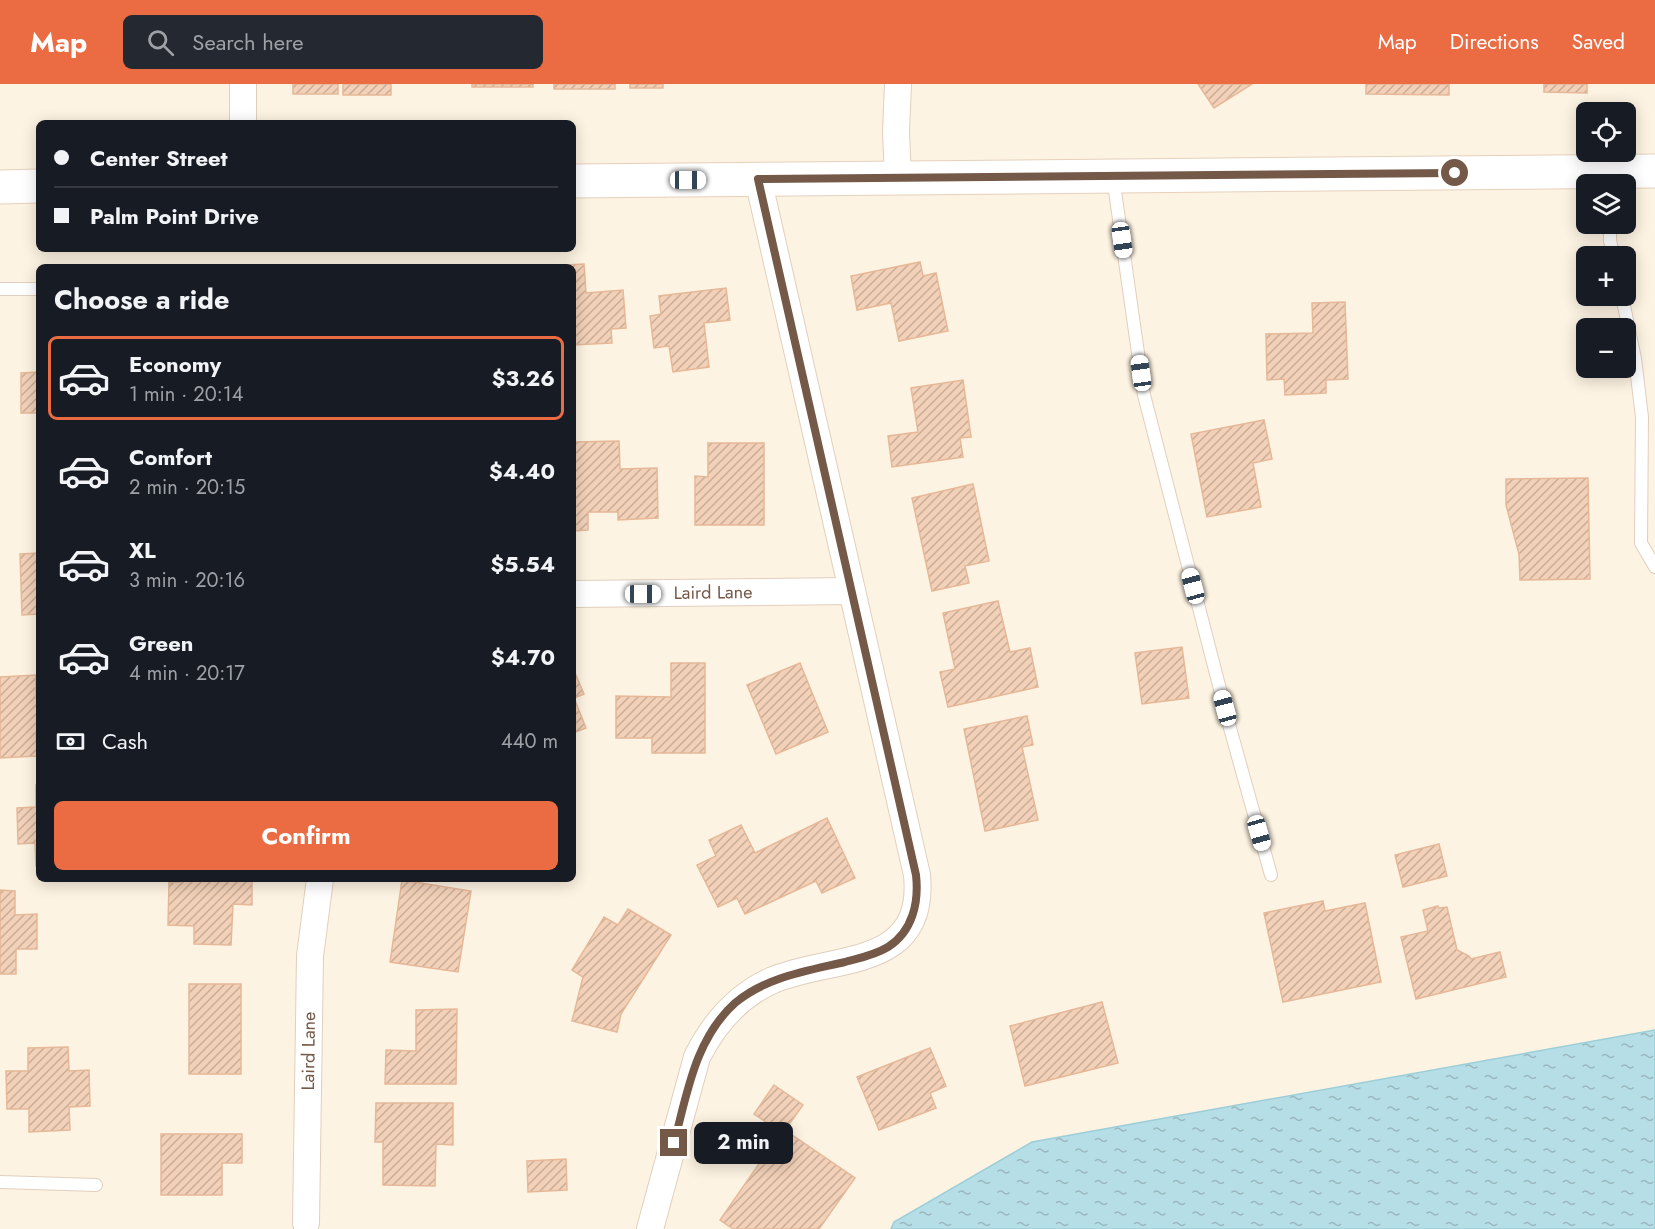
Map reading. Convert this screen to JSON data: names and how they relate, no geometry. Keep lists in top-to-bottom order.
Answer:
{
  "streets": {
    "street": ["Laird Lane"]
  },
  "page": {
    "header": "Map",
    "search": "Search here",
    "nav": ["Map", "Directions", "Saved"],
    "map_buttons": ["+", "−"],
    "banner": ["Center Street", "Palm Point Drive"],
    "heading": "Choose a ride",
    "list": [
      {
        "name": "Economy",
        "note": "1 min · 20:14",
        "value": "$3.26"
      },
      {
        "name": "Comfort",
        "note": "2 min · 20:15",
        "value": "$4.40"
      },
      {
        "name": "XL",
        "note": "3 min · 20:16",
        "value": "$5.54"
      },
      {
        "name": "Green",
        "note": "4 min · 20:17",
        "value": "$4.70"
      }
    ],
    "pay": ["Cash", "440 m"],
    "buttons": "Confirm",
    "bubble": "2 min"
  }
}
